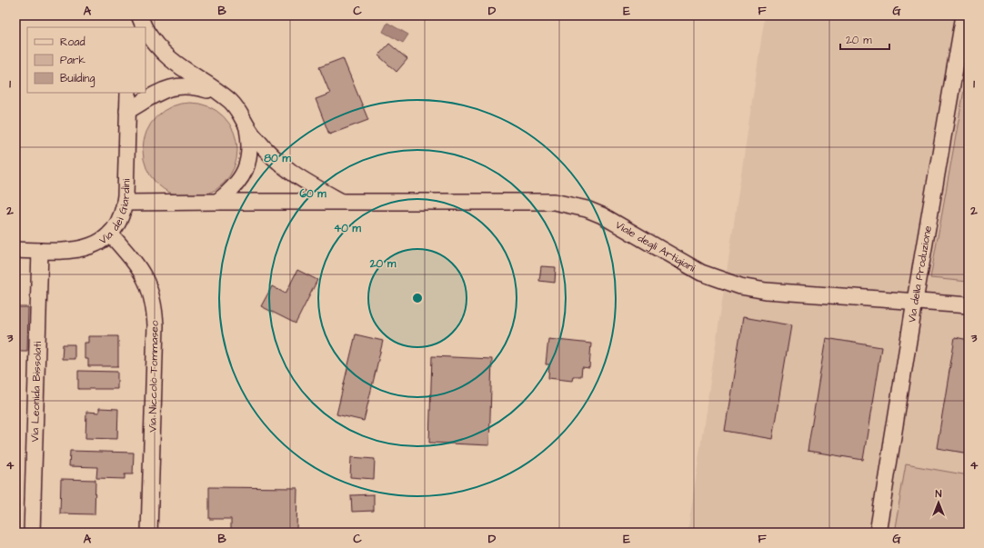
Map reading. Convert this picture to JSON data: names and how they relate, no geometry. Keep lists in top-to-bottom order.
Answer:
{
  "streets": {
    "street": [
      "Via dei Giardini",
      "Viale degli Artigiani",
      "Via della Produzione",
      "Via Niccolò Tommaseo",
      "Via Leonida Bissolati"
    ]
  },
  "crossings": [
    ["Via dei Giardini", "Viale degli Artigiani"],
    ["Via dei Giardini", "Via Niccolò Tommaseo"],
    ["Via dei Giardini", "Via Leonida Bissolati"],
    ["Viale degli Artigiani", "Via della Produzione"]
  ],
  "legend": ["Road", "Park", "Building"],
  "scale_bar": "20 m",
  "north": "top",
  "grid": {
    "columns": [
      "A",
      "B",
      "C",
      "D",
      "E",
      "F",
      "G"
    ],
    "rows": [
      "1",
      "2",
      "3",
      "4"
    ]
  },
  "rings": [
    "80 m",
    "60 m",
    "40 m",
    "20 m"
  ]
}
